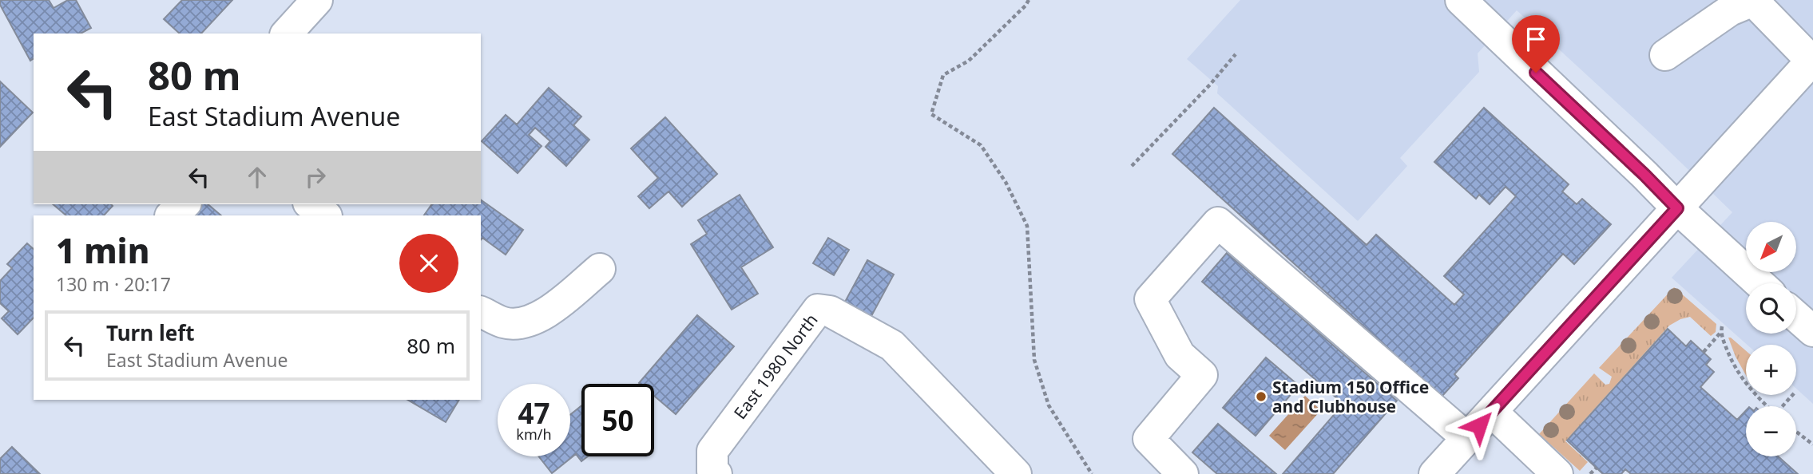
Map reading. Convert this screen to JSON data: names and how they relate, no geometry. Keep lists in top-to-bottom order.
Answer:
{
  "streets": {
    "street": ["East 1980 North"]
  },
  "places": ["Stadium 150 Office and Clubhouse"],
  "north": "bottom left",
  "page": {
    "turn": ["80 m", "East Stadium Avenue"],
    "heading": ["1 min", "130 m · 20:17"],
    "map_buttons": ["+", "−"],
    "list": [
      {
        "name": "Turn left",
        "note": "East Stadium Avenue",
        "value": "80 m"
      }
    ],
    "speed": "47 km/h",
    "limit": "50"
  }
}
